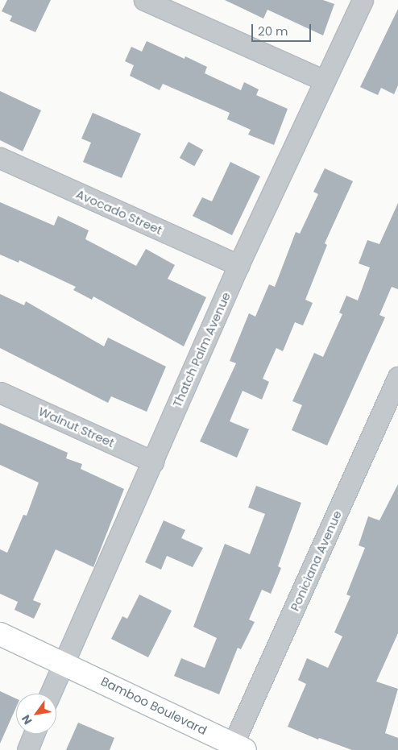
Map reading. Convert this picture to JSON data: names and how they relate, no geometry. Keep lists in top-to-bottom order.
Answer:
{
  "streets": {
    "main road": ["Bamboo Boulevard"],
    "street": [
      "Avocado Street",
      "Thatch Palm Avenue",
      "Walnut Street",
      "Poniciana Avenue"
    ]
  },
  "crossings": [
    ["Avocado Street", "Thatch Palm Avenue"],
    ["Thatch Palm Avenue", "Walnut Street"],
    ["Thatch Palm Avenue", "Bamboo Boulevard"],
    ["Poniciana Avenue", "Bamboo Boulevard"]
  ],
  "scale_bar": "20 m",
  "north": "bottom left"
}
